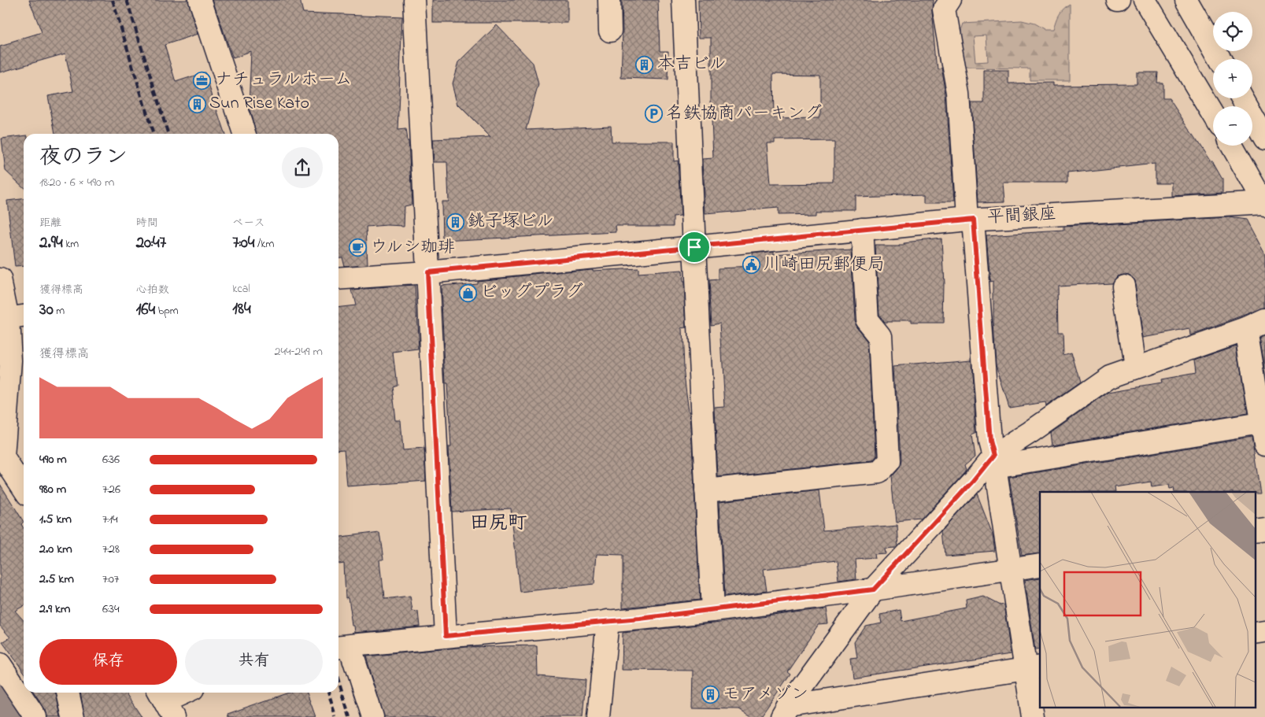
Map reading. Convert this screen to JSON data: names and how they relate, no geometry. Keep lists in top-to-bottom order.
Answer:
{
  "streets": {
    "main road": ["平間銀座"]
  },
  "districts": ["田尻町"],
  "places": {
    "building": [
      "本吉ビル",
      "Sun Rise Kato",
      "銚子塚ビル",
      "モアメゾン"
    ],
    "office": ["ナチュラルホーム"],
    "parking": ["名鉄協商パーキング"],
    "cafe": ["ウルシ珈琲"],
    "public building": ["川崎田尻郵便局"],
    "shop": ["ビッグプラグ"]
  },
  "page": {
    "map_buttons": ["+", "−"],
    "heading": ["夜のラン", "18:20 · 6 × 490 m"],
    "stats": [
      ["距離", "2.94 km"],
      ["時間", "20:47"],
      ["ペース", "7:04 /km"],
      ["獲得標高", "30 m"],
      ["心拍数", "164 bpm"],
      ["kcal", "184"]
    ],
    "chart": ["獲得標高", "244–249 m"],
    "list": [
      {
        "name": "490 m",
        "note": "6:36"
      },
      {
        "name": "980 m",
        "note": "7:26"
      },
      {
        "name": "1.5 km",
        "note": "7:14"
      },
      {
        "name": "2.0 km",
        "note": "7:28"
      },
      {
        "name": "2.5 km",
        "note": "7:07"
      },
      {
        "name": "2.9 km",
        "note": "6:34"
      }
    ],
    "buttons": ["保存", "共有"]
  }
}
